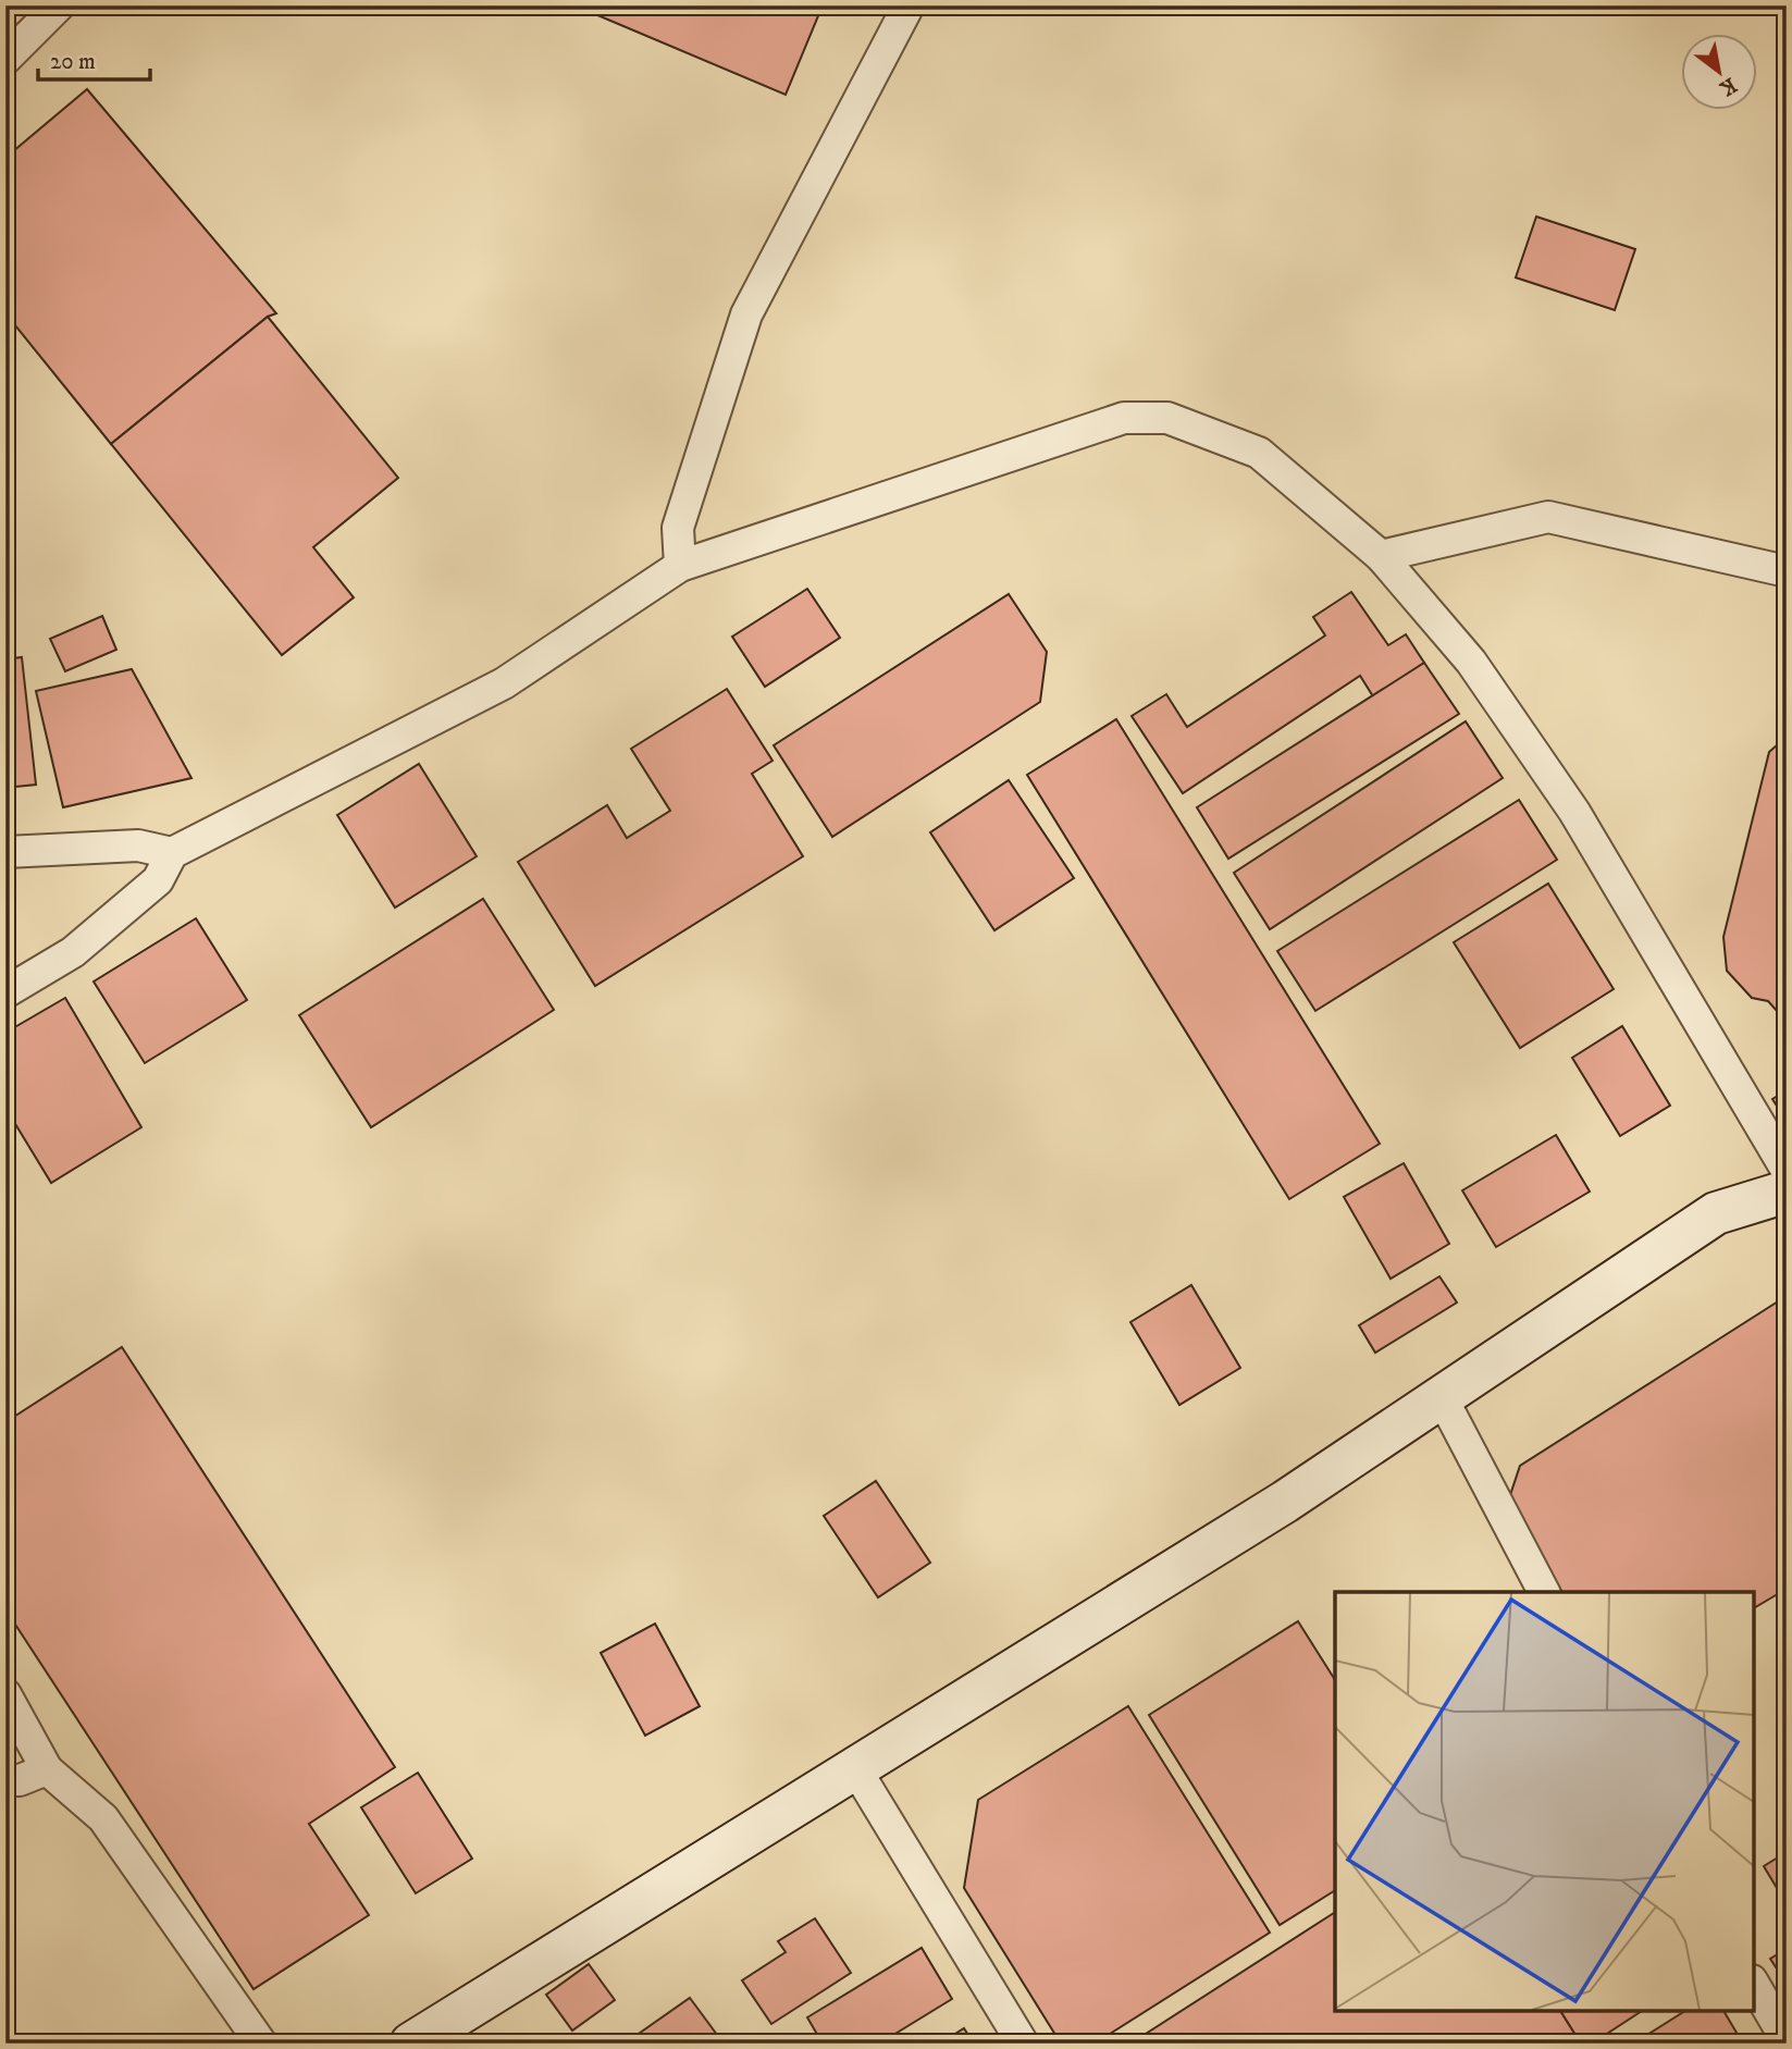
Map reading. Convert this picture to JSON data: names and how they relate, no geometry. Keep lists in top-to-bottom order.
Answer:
{
  "scale_bar": "20 m",
  "north": "bottom right"
}
